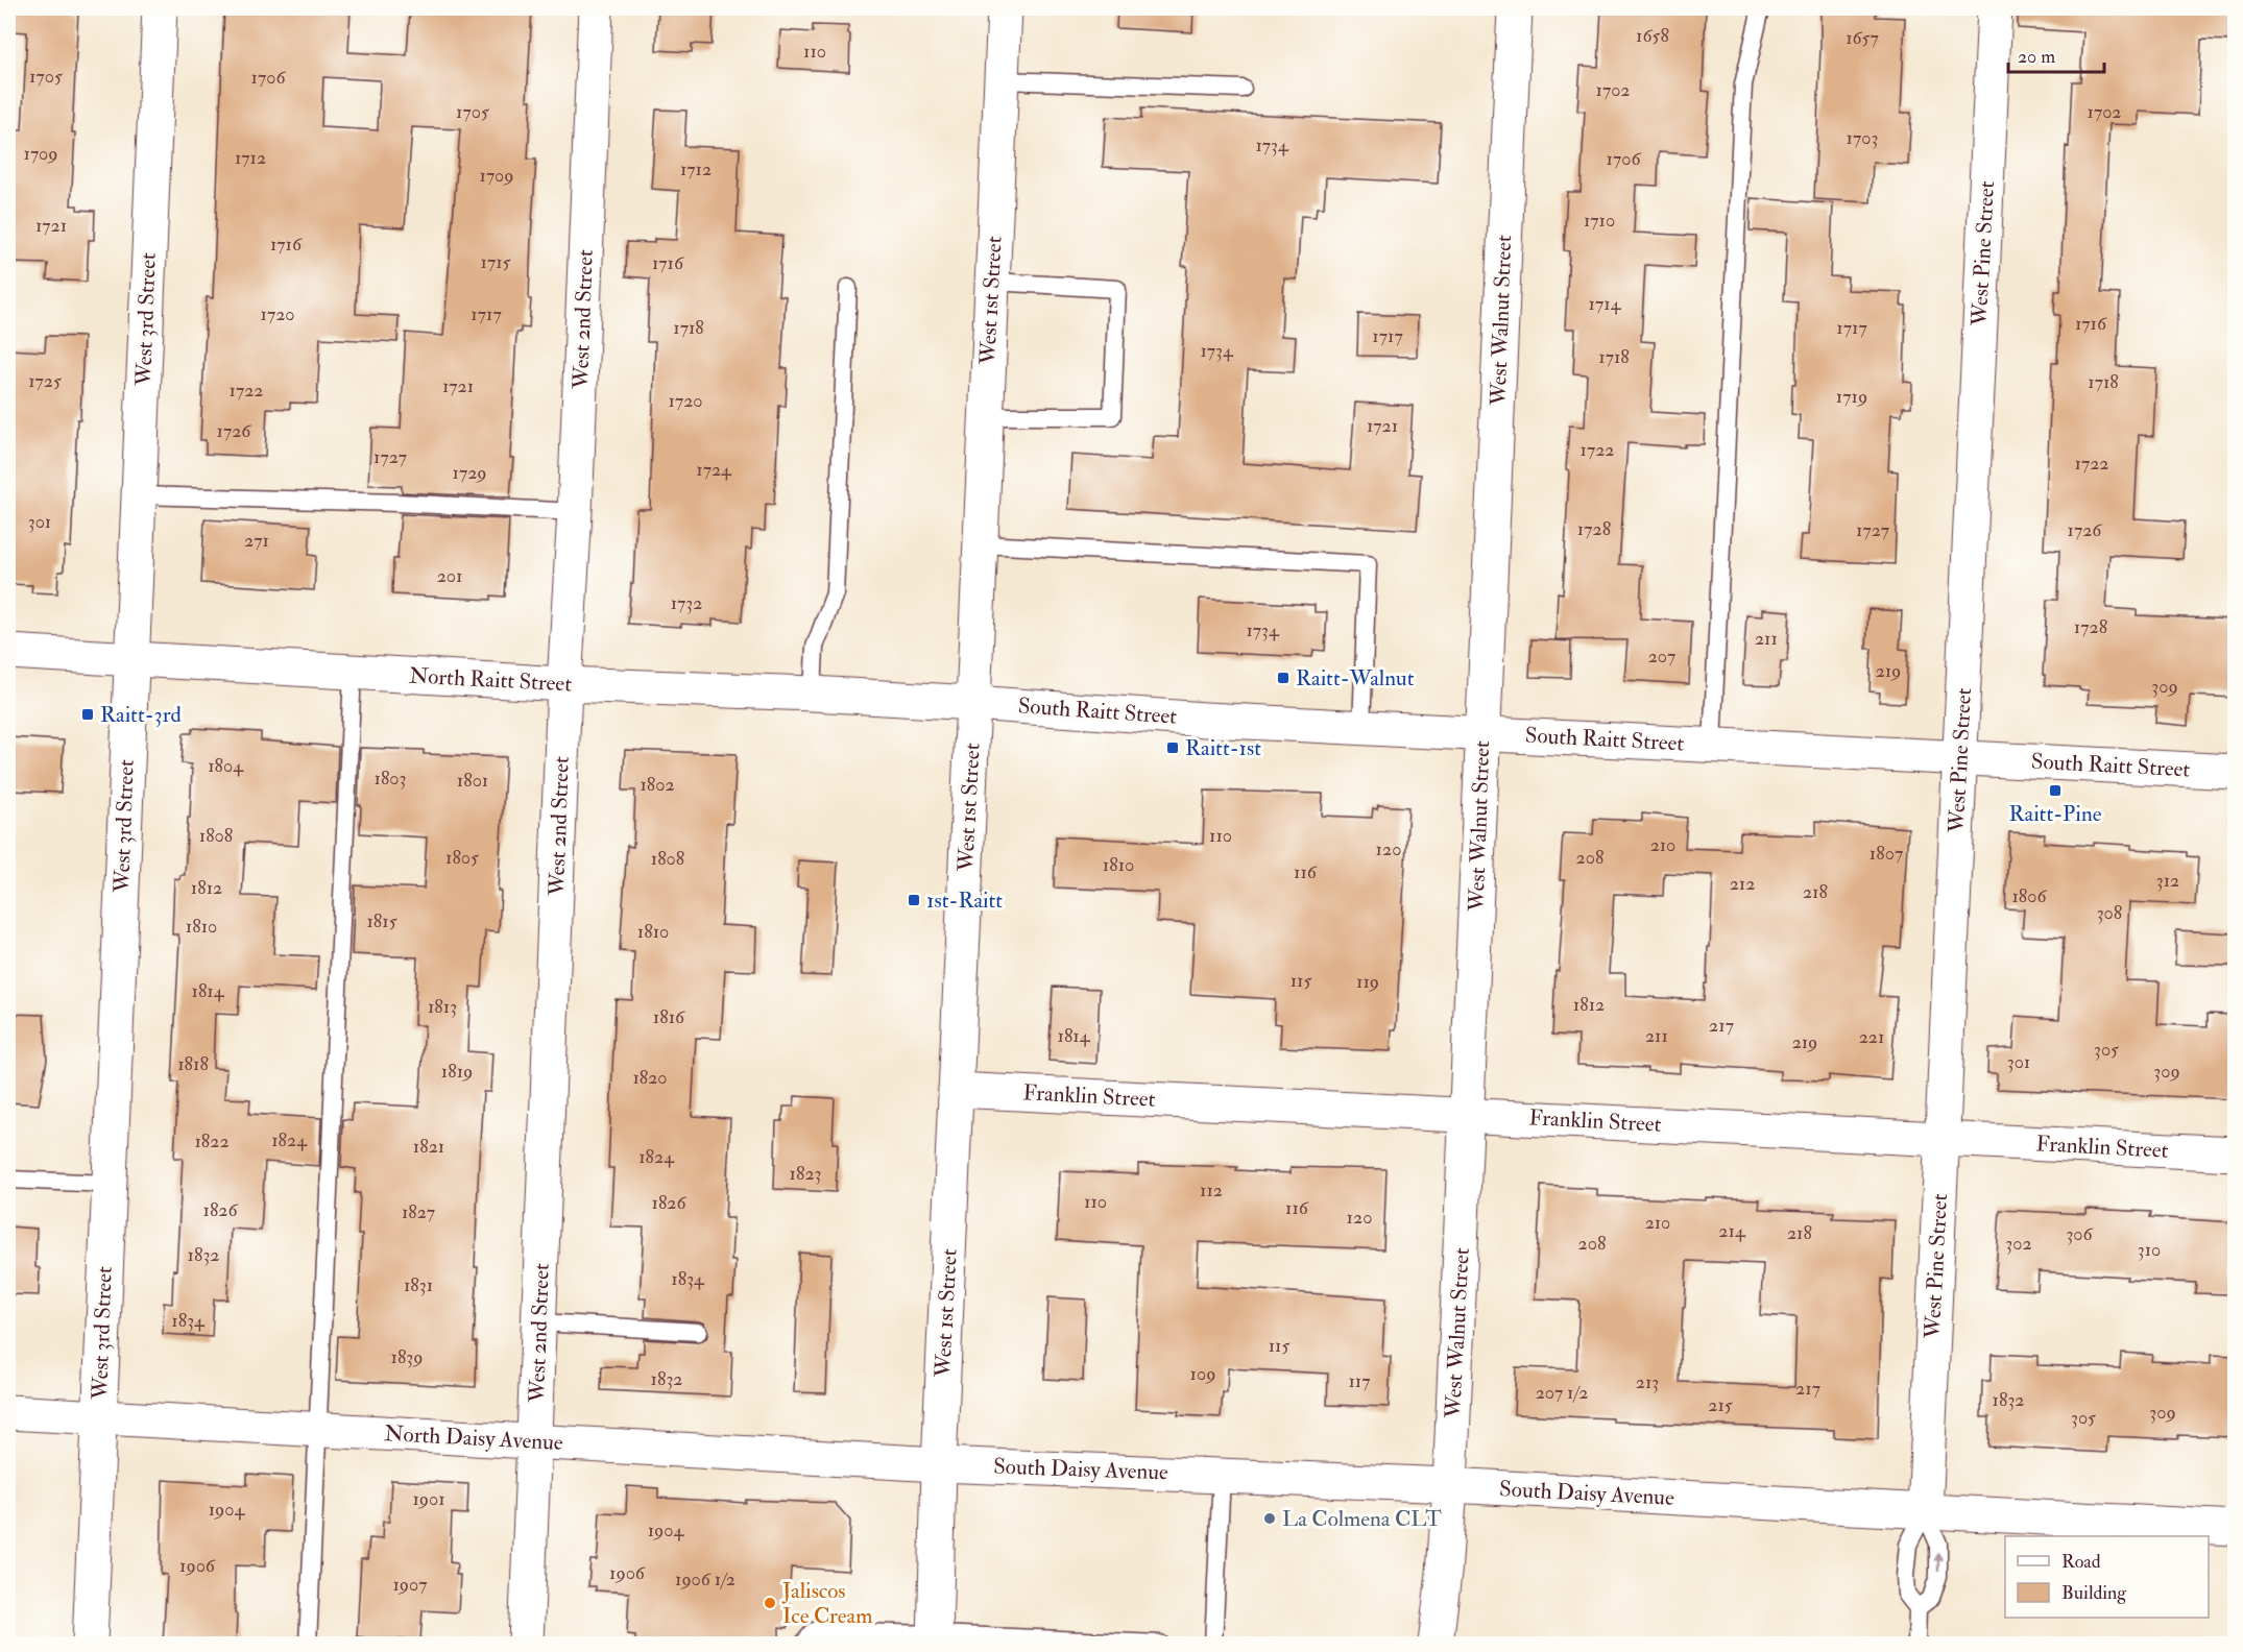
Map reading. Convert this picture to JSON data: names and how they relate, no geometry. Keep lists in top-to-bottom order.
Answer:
{
  "streets": {
    "street": [
      "West Pine Street",
      "West 1st Street",
      "West 3rd Street",
      "West 2nd Street",
      "West Walnut Street",
      "North Raitt Street",
      "South Raitt Street",
      "Franklin Street",
      "North Daisy Avenue",
      "South Daisy Avenue"
    ]
  },
  "crossings": [
    ["West Pine Street", "South Raitt Street"],
    ["West Pine Street", "Franklin Street"],
    ["West Pine Street", "South Daisy Avenue"],
    ["West 1st Street", "North Raitt Street"],
    ["West 1st Street", "South Raitt Street"],
    ["West 1st Street", "Franklin Street"],
    ["West 1st Street", "North Daisy Avenue"],
    ["West 1st Street", "South Daisy Avenue"],
    ["West 3rd Street", "North Raitt Street"],
    ["West 3rd Street", "North Daisy Avenue"],
    ["West 2nd Street", "North Raitt Street"],
    ["West 2nd Street", "North Daisy Avenue"],
    ["West Walnut Street", "South Raitt Street"],
    ["West Walnut Street", "Franklin Street"],
    ["West Walnut Street", "South Daisy Avenue"],
    ["North Raitt Street", "South Raitt Street"],
    ["North Daisy Avenue", "South Daisy Avenue"]
  ],
  "places": {
    "transit": [
      "Raitt-Walnut",
      "Raitt-3rd",
      "Raitt-1st",
      "Raitt-Pine",
      "1st-Raitt"
    ],
    "other": ["La Colmena CLT", "Jaliscos Ice Cream"]
  },
  "house_numbers": [
    "1658",
    "1657",
    "110",
    "1705",
    "1706",
    "1702",
    "1705",
    "1702",
    "1703",
    "1734",
    "1709",
    "1712",
    "1706",
    "1712",
    "1709",
    "1710",
    "1721",
    "1716",
    "1715",
    "1716",
    "1714",
    "1720",
    "1717",
    "1716",
    "1718",
    "1717",
    "1717",
    "1734",
    "1718",
    "1725",
    "1718",
    "1721",
    "1722",
    "1719",
    "1720",
    "1721",
    "1726",
    "1722",
    "1727",
    "1722",
    "1724",
    "1729",
    "301",
    "1728",
    "1727",
    "1726",
    "271",
    "201",
    "1732",
    "1728",
    "1734",
    "211",
    "207",
    "219",
    "309",
    "1804",
    "1803",
    "1801",
    "1802",
    "1808",
    "110",
    "210",
    "120",
    "1807",
    "1805",
    "208",
    "1808",
    "1810",
    "116",
    "312",
    "212",
    "1812",
    "218",
    "1806",
    "308",
    "1815",
    "1810",
    "1810",
    "115",
    "119",
    "1814",
    "1812",
    "1813",
    "1816",
    "217",
    "1814",
    "211",
    "221",
    "219",
    "305",
    "301",
    "1818",
    "1819",
    "309",
    "1820",
    "1824",
    "1822",
    "1821",
    "1824",
    "1823",
    "112",
    "110",
    "1826",
    "116",
    "1826",
    "1827",
    "120",
    "210",
    "214",
    "218",
    "306",
    "208",
    "302",
    "310",
    "1832",
    "1834",
    "1831",
    "1834",
    "115",
    "1839",
    "109",
    "1832",
    "117",
    "213",
    "217",
    "207 1/2",
    "1832",
    "215",
    "309",
    "305",
    "1901",
    "1904",
    "1904",
    "1906",
    "1906",
    "1906 1/2",
    "1907"
  ],
  "legend": ["Road", "Building"],
  "scale_bar": "20 m"
}
